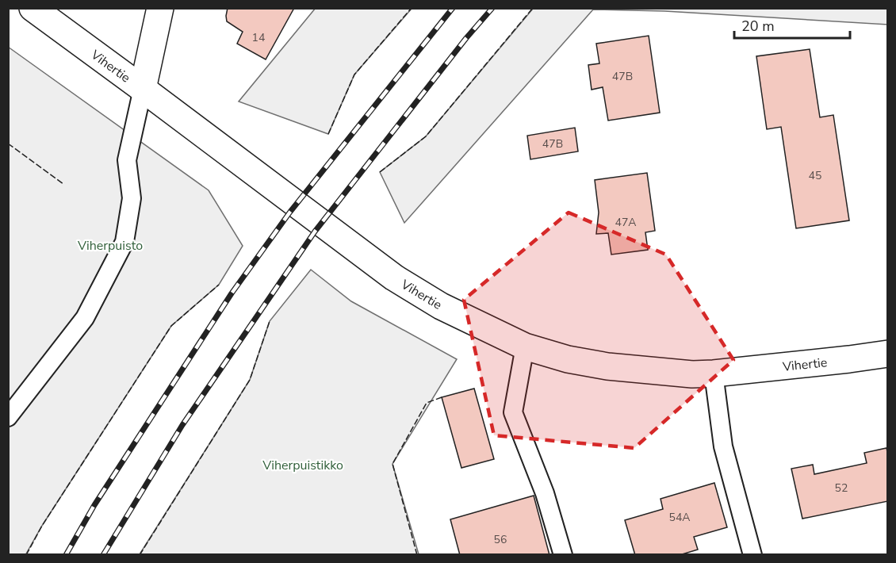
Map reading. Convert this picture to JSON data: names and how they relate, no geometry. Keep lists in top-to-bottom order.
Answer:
{
  "streets": {
    "street": ["Vihertie"]
  },
  "parks": ["Viherpuisto", "Viherpuistikko"],
  "house_numbers": [
    "14",
    "47B",
    "47B",
    "45",
    "47A",
    "52",
    "54A",
    "56"
  ],
  "scale_bar": "20 m"
}
